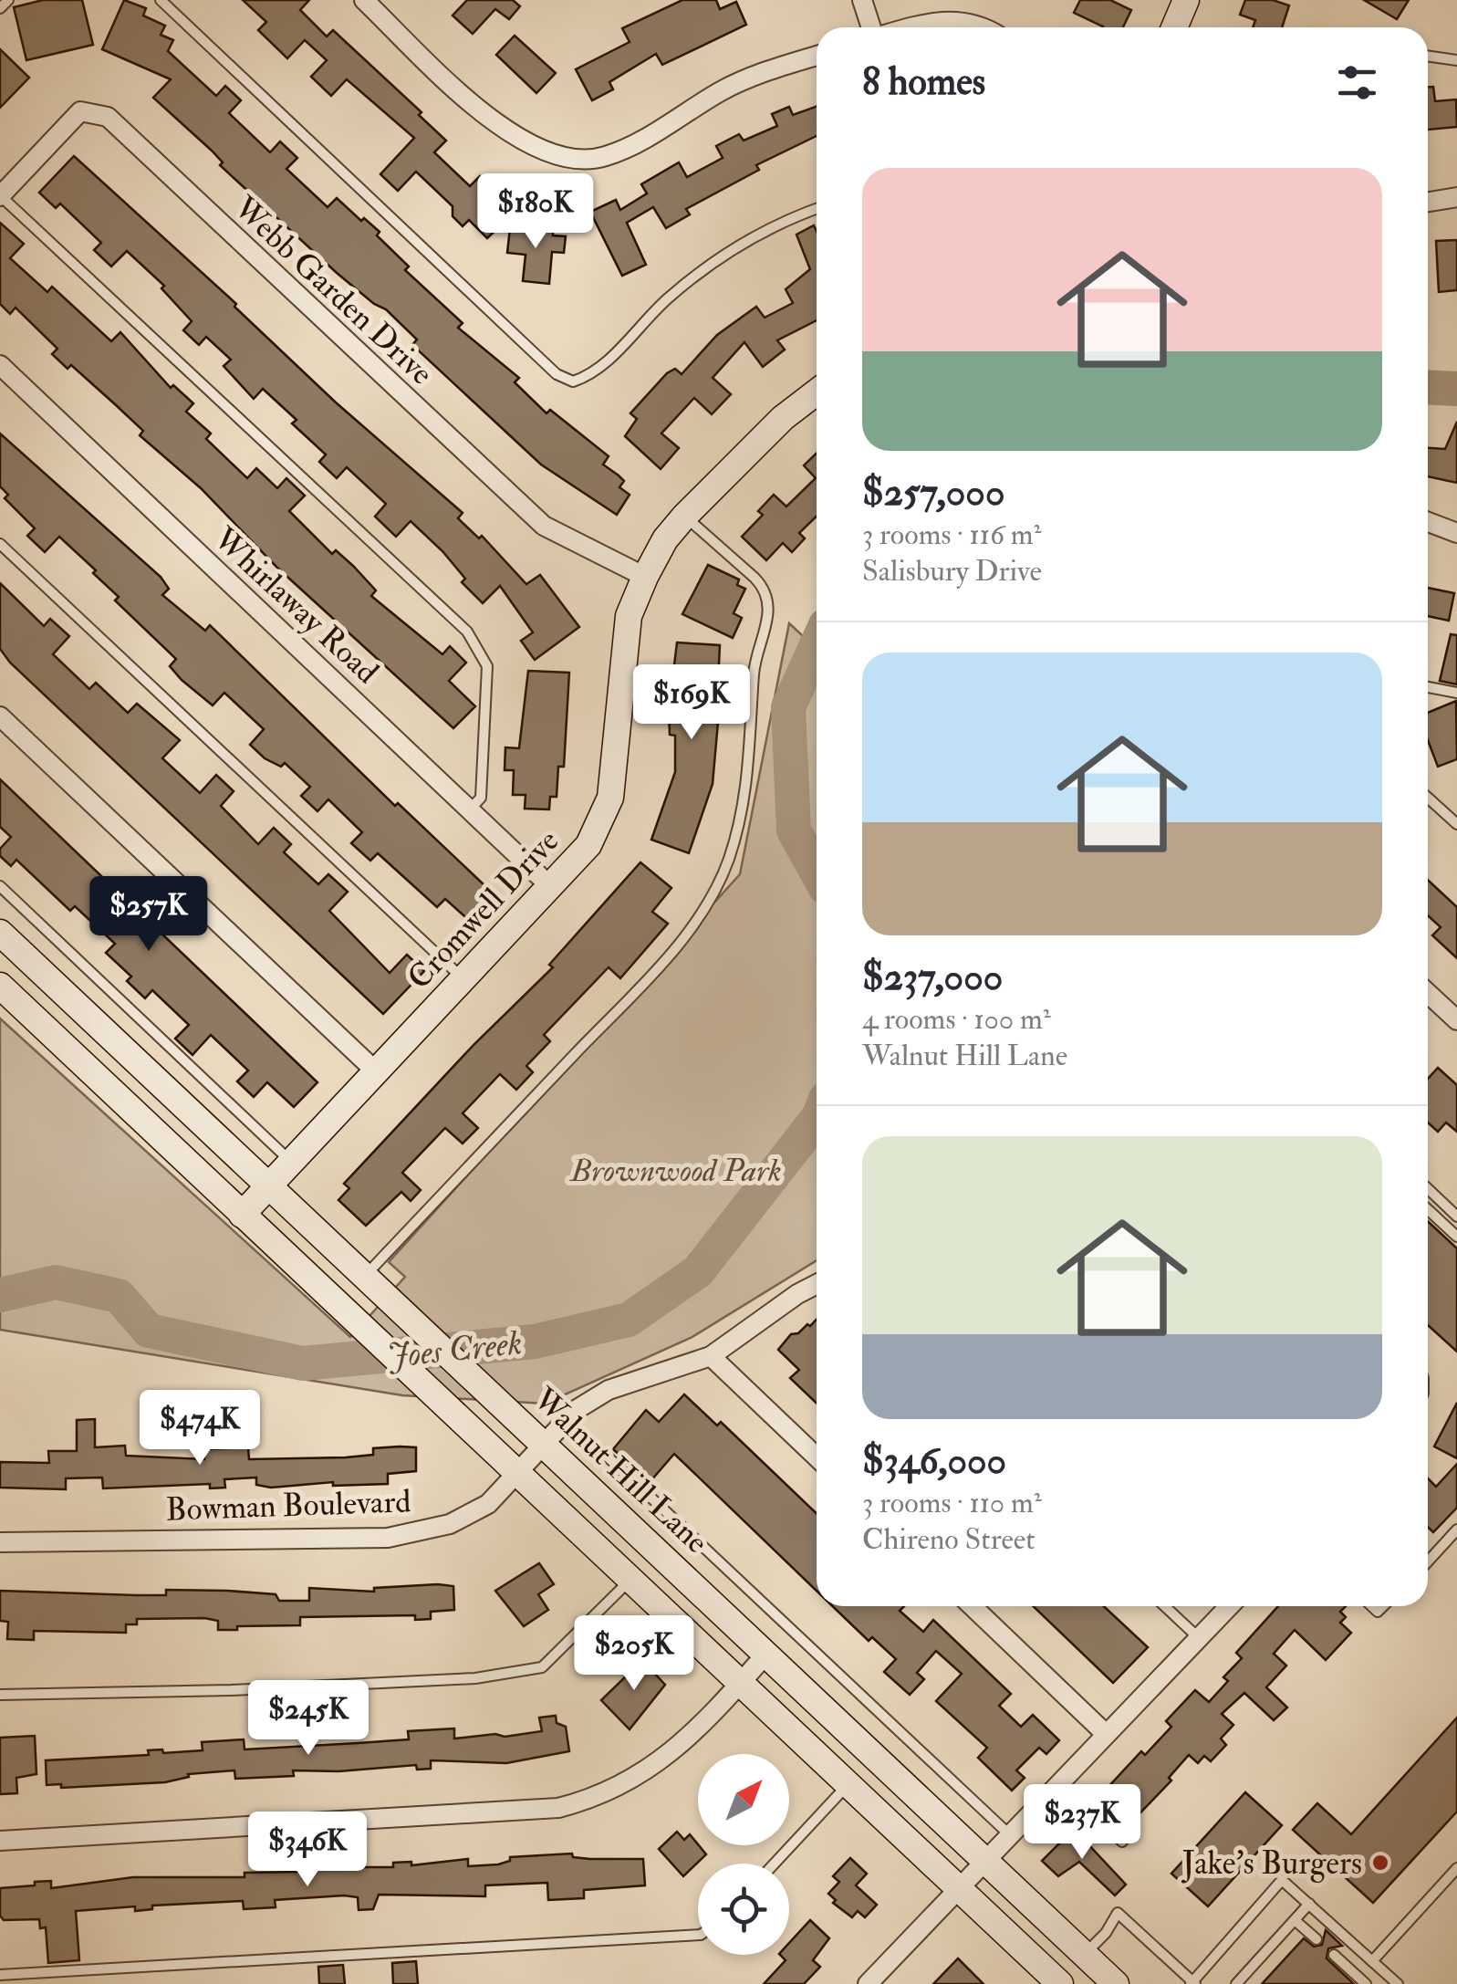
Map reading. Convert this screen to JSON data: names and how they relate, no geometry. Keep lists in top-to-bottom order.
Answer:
{
  "streets": {
    "main road": ["Cromwell Drive", "Walnut Hill Lane"],
    "street": ["Webb Garden Drive", "Whirlaway Road", "Bowman Boulevard"]
  },
  "crossings": [
    ["Webb Garden Drive", "Cromwell Drive"],
    ["Whirlaway Road", "Cromwell Drive"],
    ["Cromwell Drive", "Walnut Hill Lane"],
    ["Walnut Hill Lane", "Bowman Boulevard"]
  ],
  "water": ["Joes Creek"],
  "parks": ["Brownwood Park"],
  "places": ["Jake's Burgers"],
  "north": "top right",
  "page": {
    "heading": "8 homes",
    "list": [
      {
        "name": "$257,000",
        "note": "3 rooms · 116 m² · Salisbury Drive"
      },
      {
        "name": "$237,000",
        "note": "4 rooms · 100 m² · Walnut Hill Lane"
      },
      {
        "name": "$346,000",
        "note": "3 rooms · 110 m² · Chireno Street"
      }
    ],
    "price": [
      "$180K",
      "$169K",
      "$257K",
      "$474K",
      "$205K",
      "$245K",
      "$237K",
      "$346K"
    ]
  }
}
